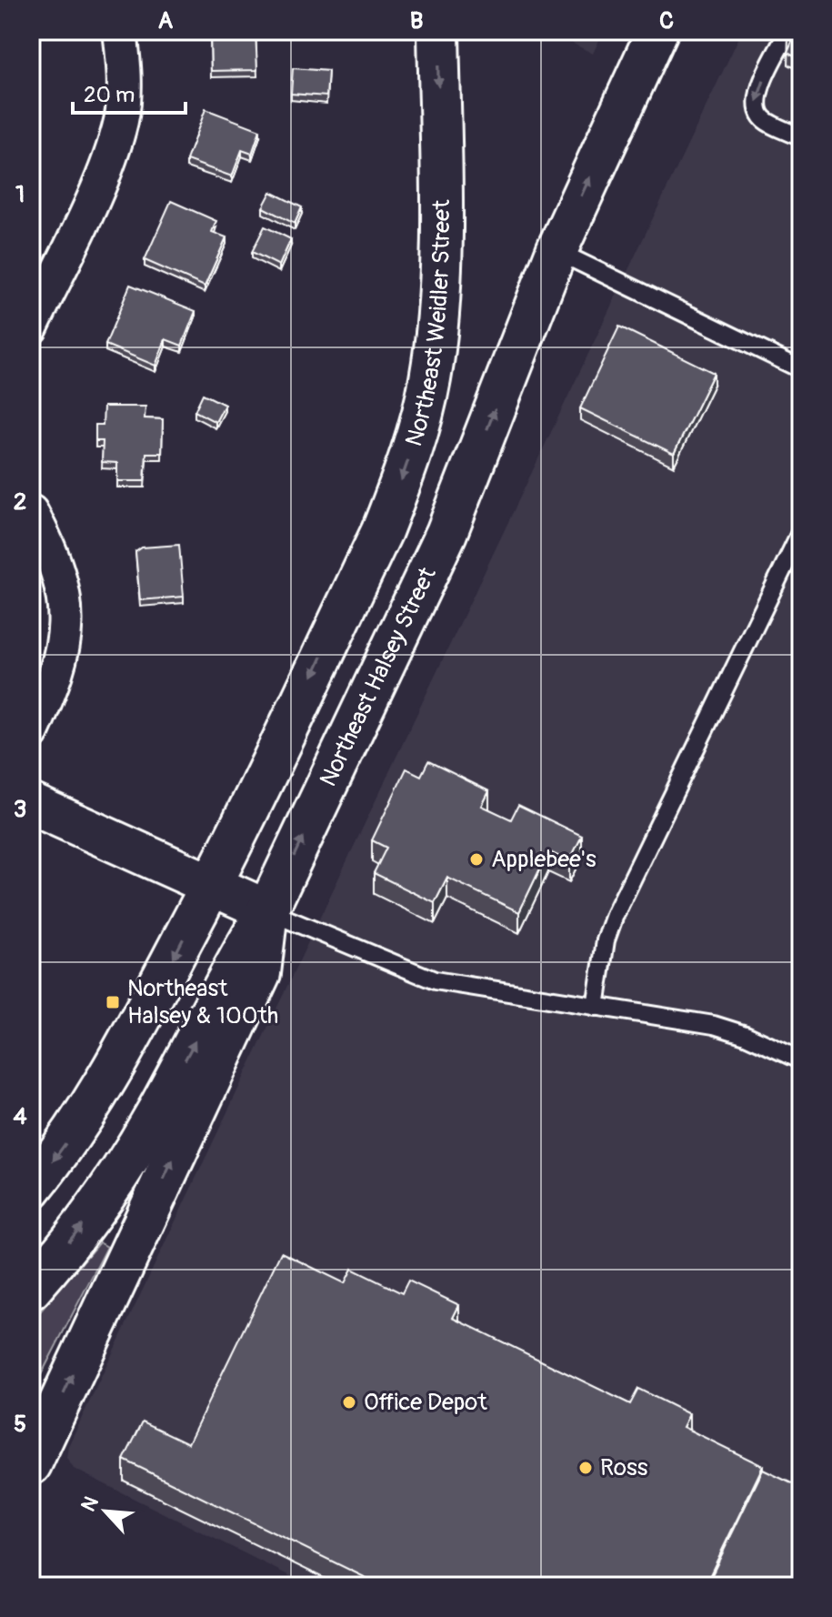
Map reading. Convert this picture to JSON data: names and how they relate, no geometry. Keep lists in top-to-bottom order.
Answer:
{
  "streets": {
    "main road": ["Northeast Weidler Street", "Northeast Halsey Street"]
  },
  "one_way": ["Northeast Weidler Street"],
  "places": {
    "other": ["Applebee's", "Office Depot", "Ross"],
    "transit": ["Northeast Halsey & 100th"]
  },
  "scale_bar": "20 m",
  "north": "top left",
  "grid": {
    "columns": ["A", "B", "C"],
    "rows": [
      "1",
      "2",
      "3",
      "4",
      "5"
    ]
  }
}
